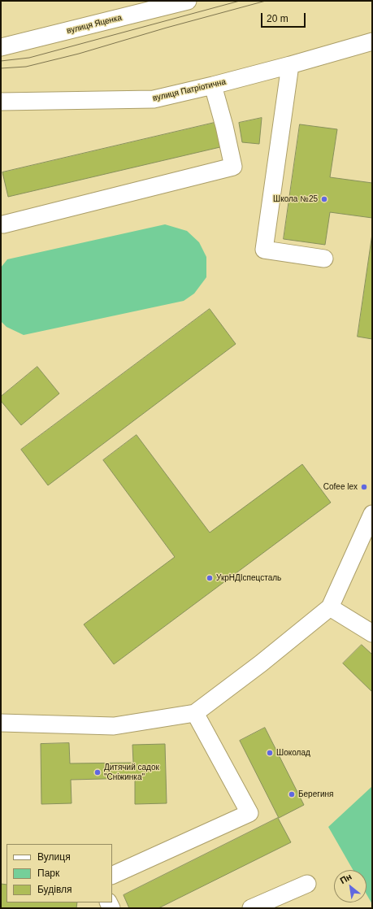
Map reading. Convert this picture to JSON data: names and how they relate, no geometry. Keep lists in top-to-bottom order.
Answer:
{
  "streets": {
    "street": ["вулиця Яценка", "вулиця Патріотична"]
  },
  "places": [
    "Школа №25",
    "Cofee lex",
    "УкрНДІспецсталь",
    "Шоколад",
    "Дитячий садок \"Сніжинка\"",
    "Берегиня"
  ],
  "legend": ["Вулиця", "Парк", "Будівля"],
  "scale_bar": "20 m",
  "north": "top left"
}
